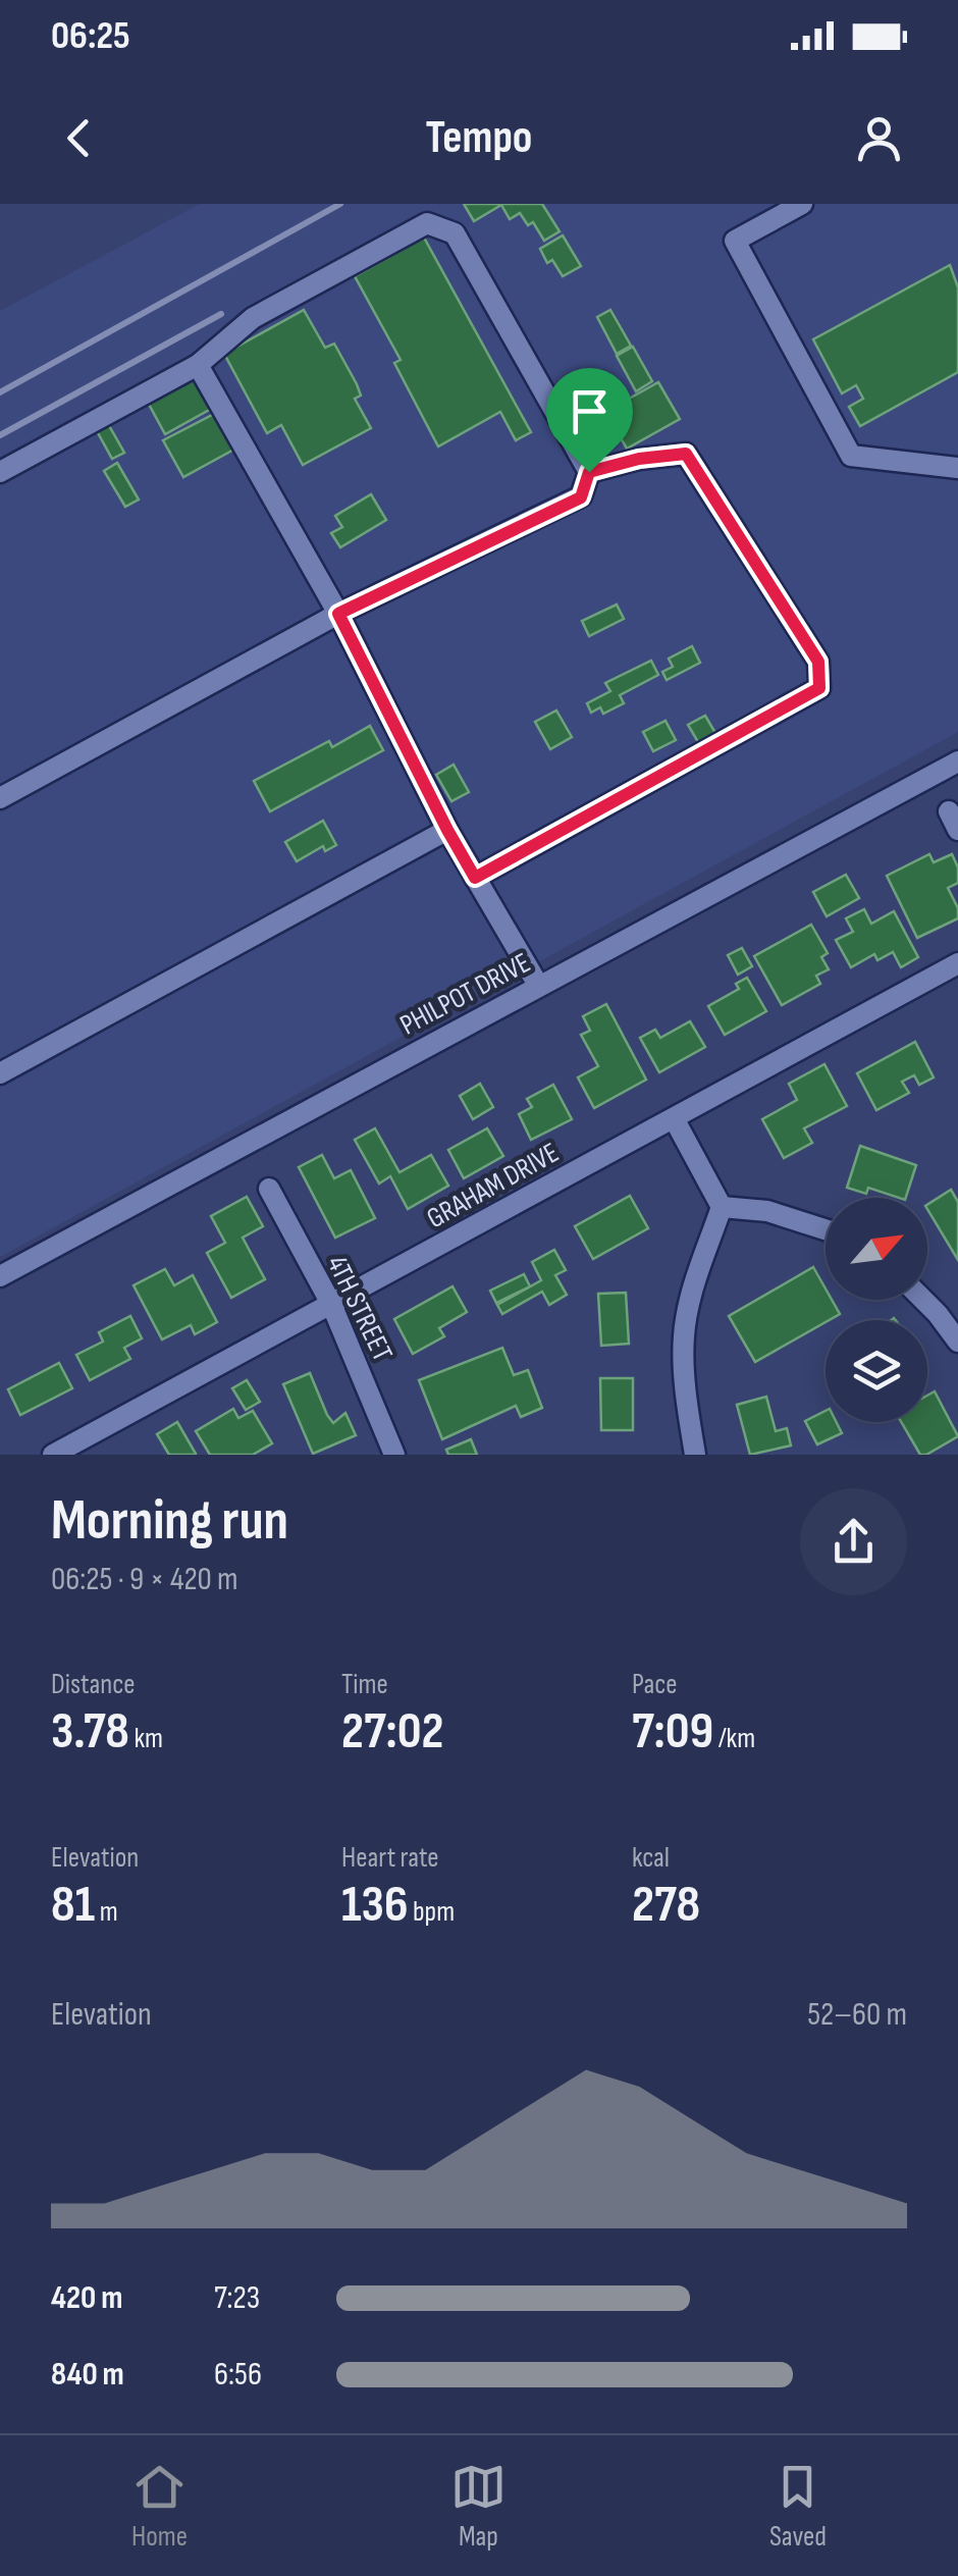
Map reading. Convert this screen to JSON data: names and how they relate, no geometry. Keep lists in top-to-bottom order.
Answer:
{
  "streets": {
    "street": ["PHILPOT DRIVE", "GRAHAM DRIVE", "4TH STREET"]
  },
  "crossings": [
    ["GRAHAM DRIVE", "4TH STREET"]
  ],
  "north": "top right",
  "page": {
    "status": "06:25",
    "header": "Tempo",
    "heading": ["Morning run", "06:25 · 9 × 420 m"],
    "stats": [
      ["Distance", "3.78 km"],
      ["Time", "27:02"],
      ["Pace", "7:09 /km"],
      ["Elevation", "81 m"],
      ["Heart rate", "136 bpm"],
      ["kcal", "278"]
    ],
    "chart": ["Elevation", "52–60 m"],
    "list": [
      {
        "name": "420 m",
        "note": "7:23"
      },
      {
        "name": "840 m",
        "note": "6:56"
      }
    ],
    "tabs": ["Home", "Map", "Saved"]
  }
}
